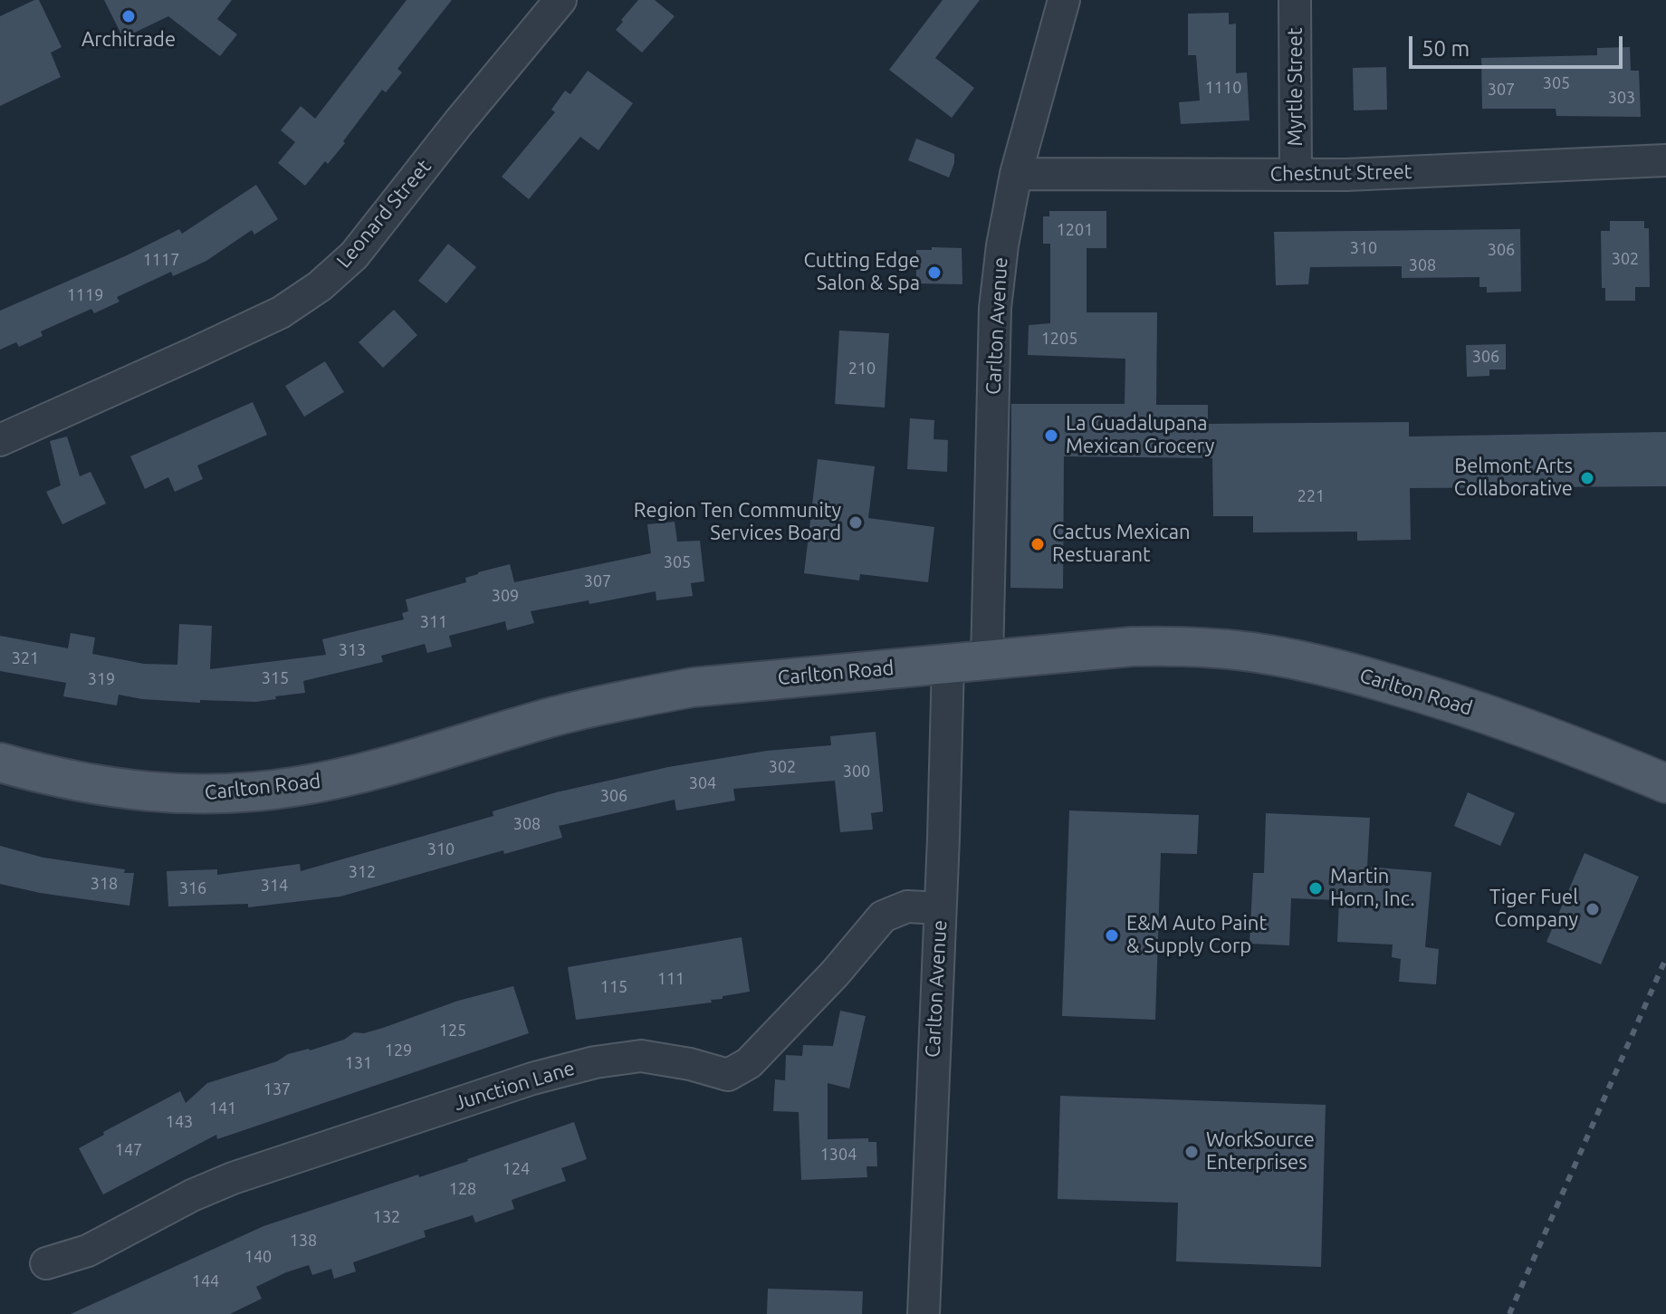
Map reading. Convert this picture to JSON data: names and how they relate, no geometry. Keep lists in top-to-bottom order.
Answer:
{
  "streets": {
    "main road": ["Carlton Road"],
    "street": [
      "Myrtle Street",
      "Chestnut Street",
      "Leonard Street",
      "Carlton Avenue",
      "Junction Lane"
    ]
  },
  "crossings": [
    ["Myrtle Street", "Chestnut Street"],
    ["Chestnut Street", "Carlton Avenue"],
    ["Carlton Avenue", "Carlton Road"],
    ["Carlton Avenue", "Junction Lane"]
  ],
  "places": [
    "Architrade",
    "Cutting Edge Salon & Spa",
    "La Guadalupana Mexican Grocery",
    "Belmont Arts Collaborative",
    "Region Ten Community Services Board",
    "Cactus Mexican Restuarant",
    "Martin Horn, Inc.",
    "Tiger Fuel Company",
    "E&M Auto Paint & Supply Corp",
    "WorkSource Enterprises"
  ],
  "house_numbers": [
    "305",
    "1110",
    "307",
    "303",
    "1201",
    "310",
    "306",
    "302",
    "1117",
    "308",
    "1119",
    "1205",
    "306",
    "210",
    "221",
    "305",
    "307",
    "309",
    "311",
    "313",
    "321",
    "315",
    "319",
    "302",
    "300",
    "304",
    "306",
    "308",
    "310",
    "312",
    "318",
    "314",
    "316",
    "111",
    "115",
    "125",
    "129",
    "131",
    "137",
    "141",
    "143",
    "147",
    "1304",
    "124",
    "128",
    "132",
    "138",
    "140",
    "144"
  ],
  "scale_bar": "50 m"
}
